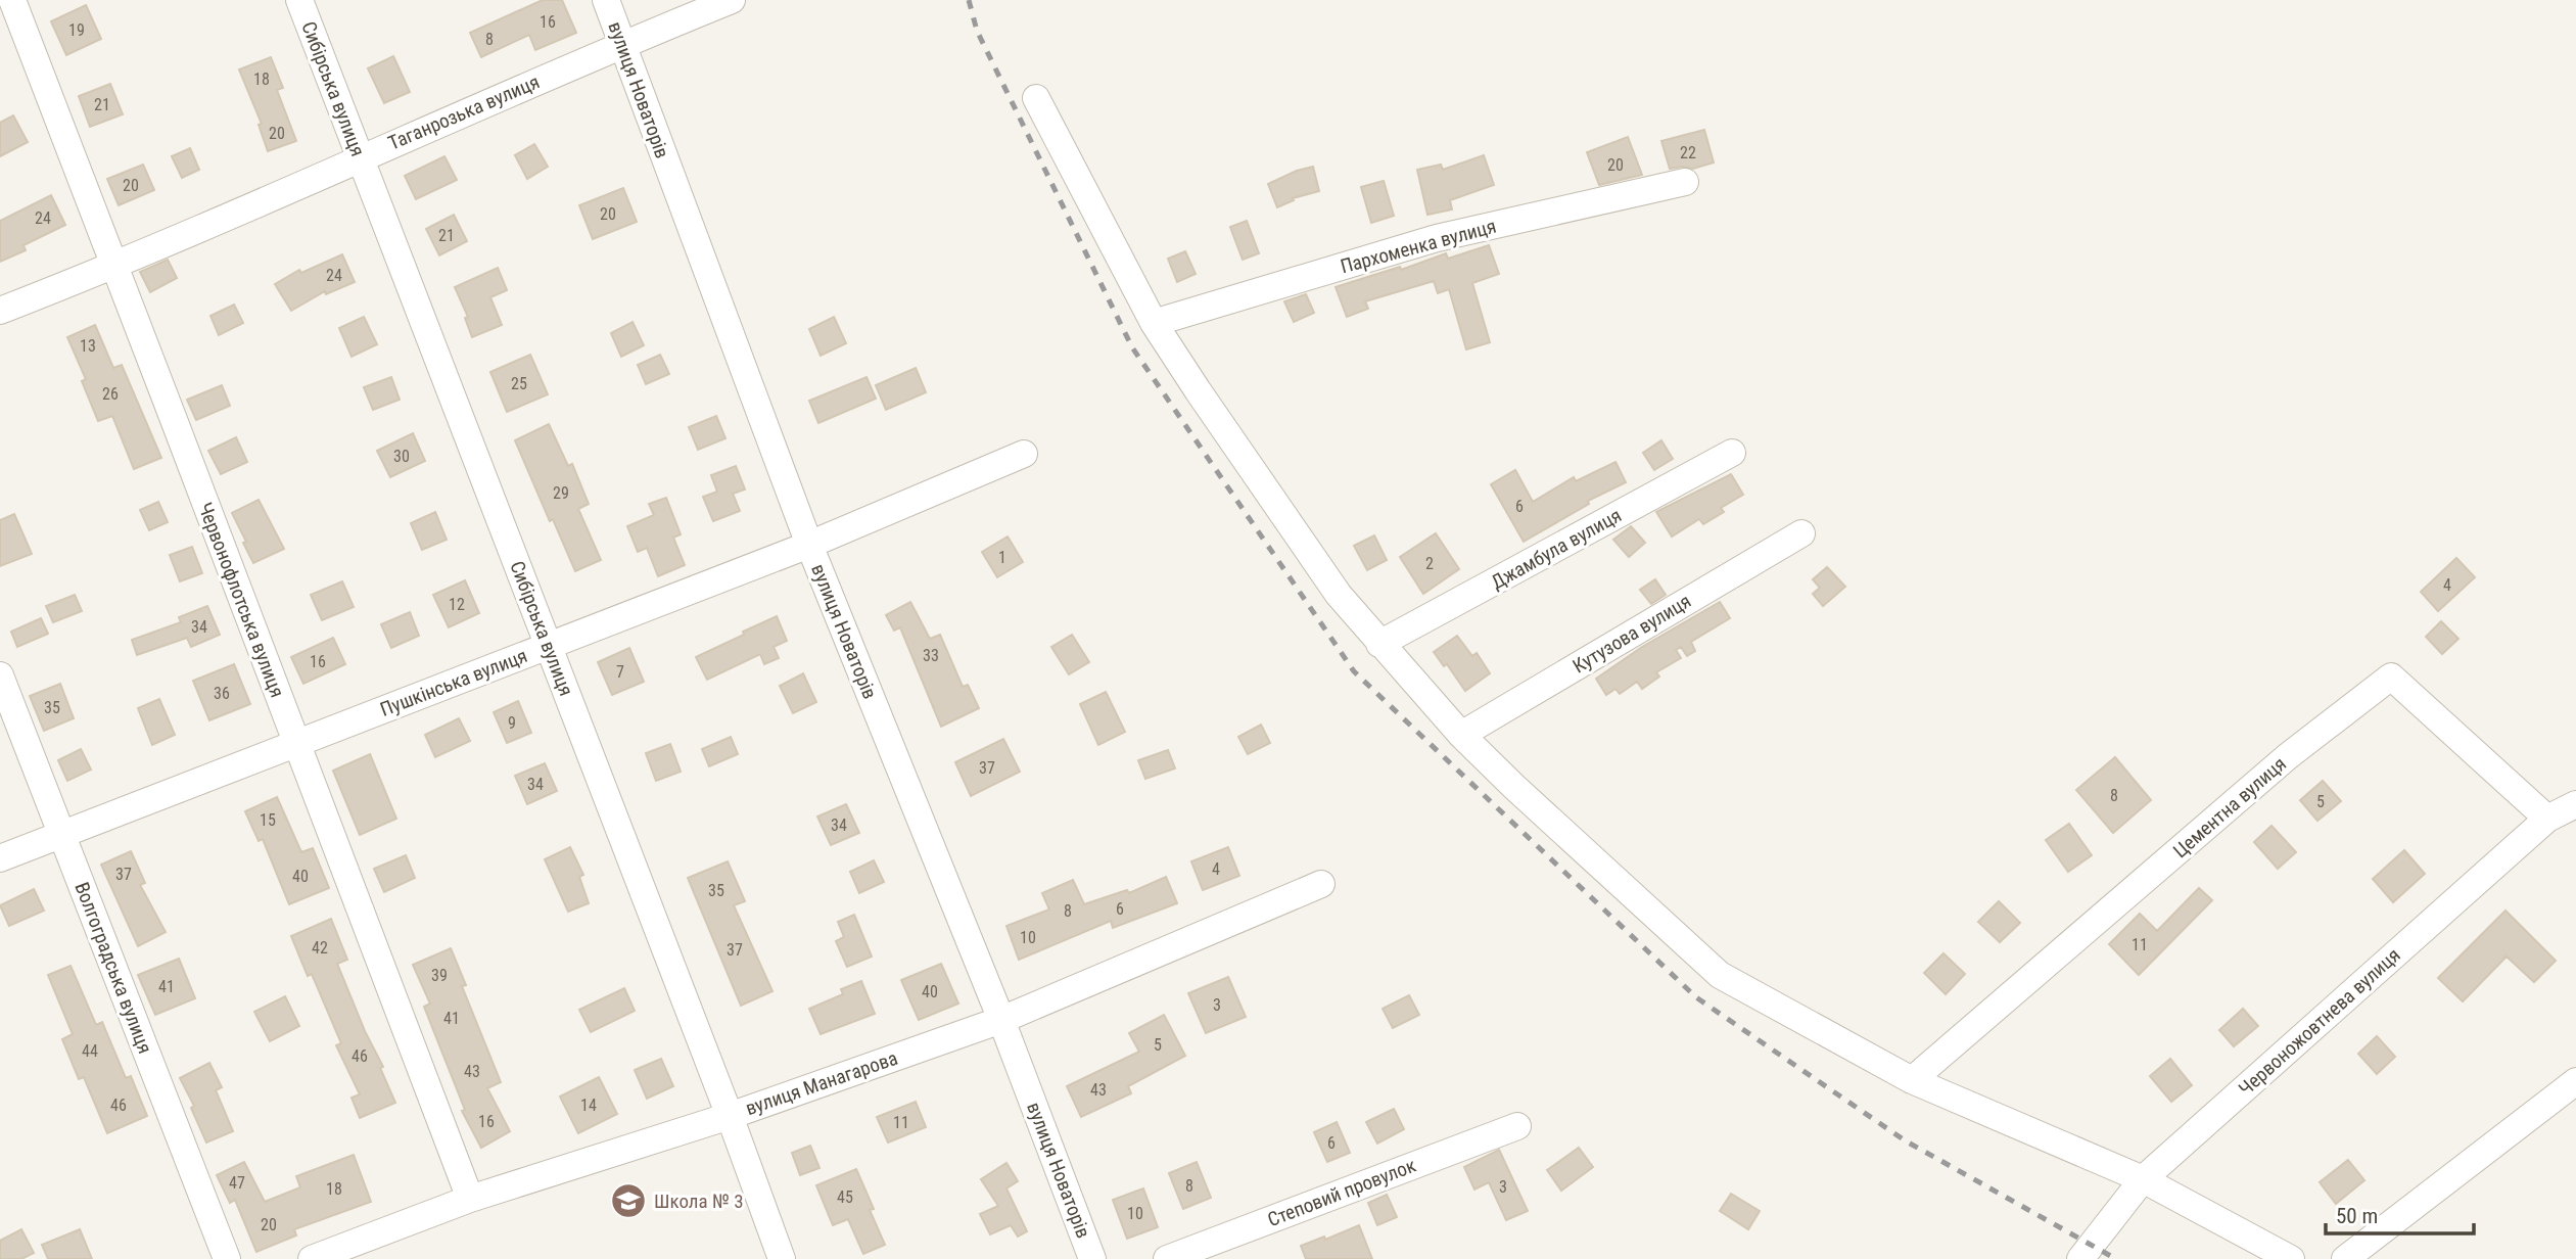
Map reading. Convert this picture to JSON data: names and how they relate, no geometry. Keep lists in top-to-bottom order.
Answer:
{
  "streets": {
    "street": [
      "Сибірська вулиця",
      "вулиця Новаторів",
      "Таганрозька вулиця",
      "Пархоменка вулиця",
      "Джамбула вулиця",
      "Червонофлотська вулиця",
      "Кутузова вулиця",
      "Пушкінська вулиця",
      "Цементна вулиця",
      "Волгоградська вулиця",
      "Червоножовтнева вулиця",
      "вулиця Манагарова",
      "Степовий провулок"
    ]
  },
  "crossings": [
    ["Сибірська вулиця", "Таганрозька вулиця"],
    ["Сибірська вулиця", "Пушкінська вулиця"],
    ["Сибірська вулиця", "вулиця Манагарова"],
    ["вулиця Новаторів", "Таганрозька вулиця"],
    ["вулиця Новаторів", "Пушкінська вулиця"],
    ["вулиця Новаторів", "вулиця Манагарова"],
    ["Таганрозька вулиця", "Червонофлотська вулиця"],
    ["Червонофлотська вулиця", "Пушкінська вулиця"],
    ["Червонофлотська вулиця", "вулиця Манагарова"],
    ["Пушкінська вулиця", "Волгоградська вулиця"],
    ["Цементна вулиця", "Червоножовтнева вулиця"]
  ],
  "places": {
    "school or university": ["Школа № 3"]
  },
  "house_numbers": [
    "16",
    "19",
    "8",
    "18",
    "21",
    "20",
    "22",
    "20",
    "20",
    "20",
    "24",
    "21",
    "24",
    "13",
    "25",
    "26",
    "30",
    "29",
    "6",
    "1",
    "2",
    "4",
    "12",
    "34",
    "33",
    "16",
    "7",
    "36",
    "35",
    "9",
    "37",
    "34",
    "8",
    "5",
    "15",
    "34",
    "4",
    "37",
    "40",
    "35",
    "6",
    "8",
    "10",
    "11",
    "42",
    "37",
    "39",
    "41",
    "40",
    "3",
    "41",
    "5",
    "44",
    "46",
    "43",
    "43",
    "46",
    "14",
    "16",
    "11",
    "6",
    "47",
    "8",
    "3",
    "18",
    "45",
    "10",
    "20"
  ],
  "scale_bar": "50 m"
}
